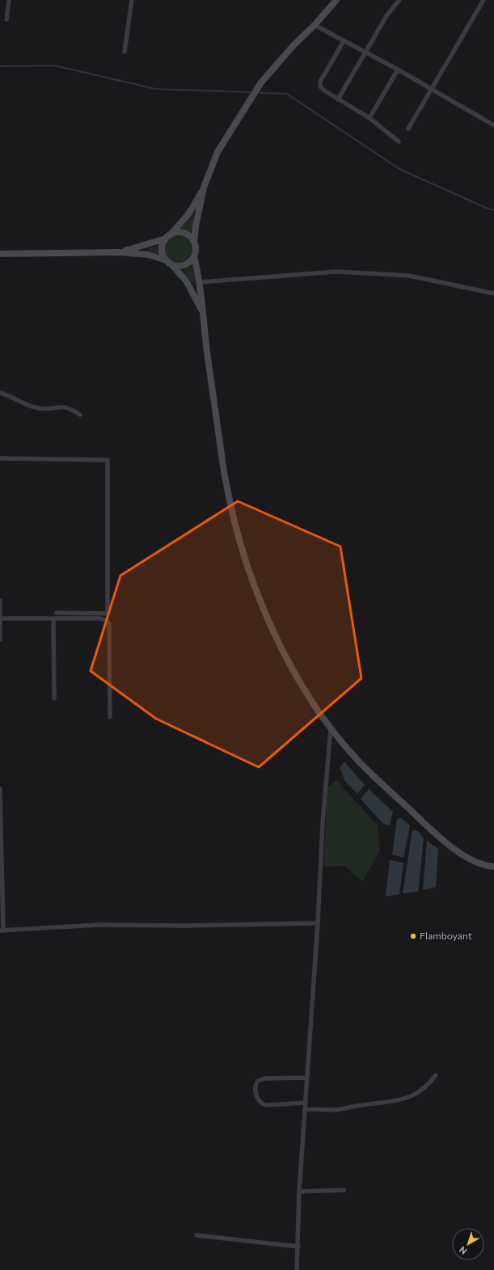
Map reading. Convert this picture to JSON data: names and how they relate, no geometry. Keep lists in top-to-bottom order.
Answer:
{
  "places": ["Flamboyant"],
  "north": "bottom left"
}
